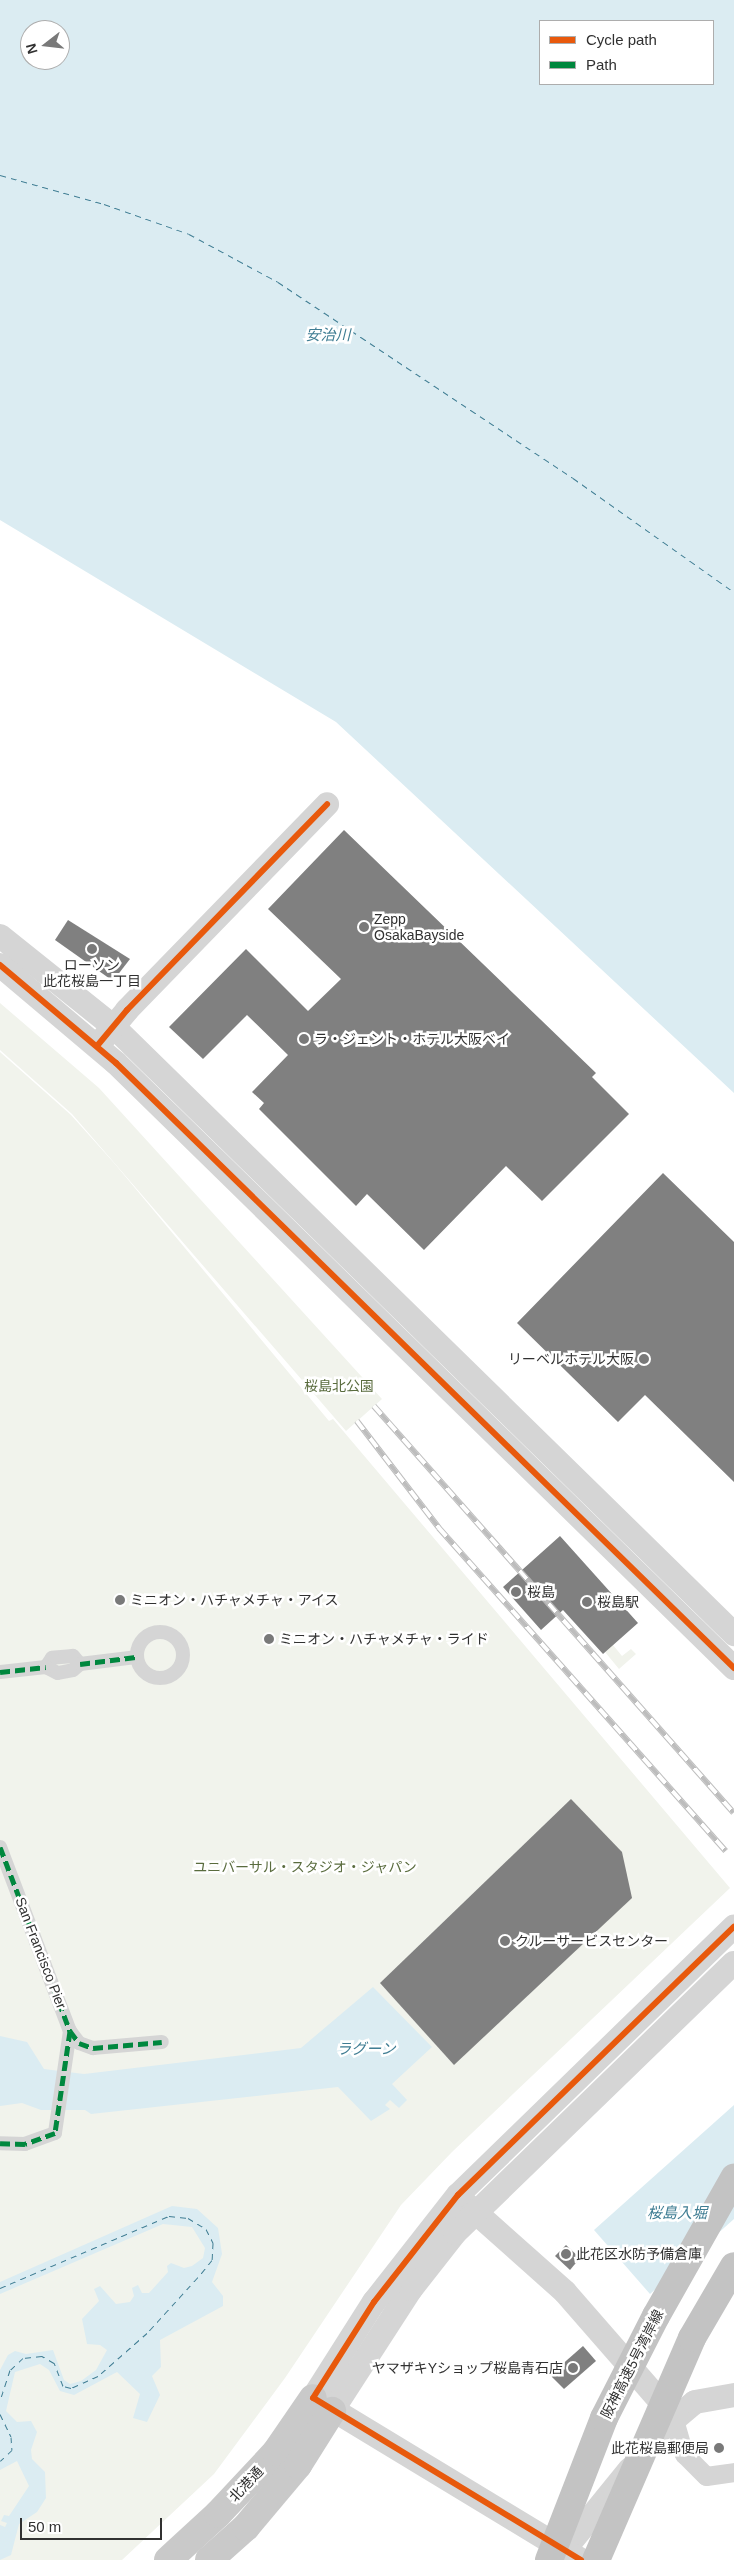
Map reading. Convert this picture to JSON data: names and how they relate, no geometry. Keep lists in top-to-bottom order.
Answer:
{
  "streets": {
    "highway": ["阪神高速5号湾岸線"],
    "main road": ["北港通"],
    "street": ["San Francisco Pier"]
  },
  "water": ["安治川", "ラグーン", "桜島入堀"],
  "parks": ["桜島北公園", "ユニバーサル・スタジオ・ジャパン"],
  "places": [
    "Zepp OsakaBayside",
    "ローソン 此花桜島一丁目",
    "ラ・ジェント・ホテル大阪ベイ",
    "リーベルホテル大阪",
    "桜島",
    "ミニオン・ハチャメチャ・アイス",
    "桜島駅",
    "ミニオン・ハチャメチャ・ライド",
    "クルーサービスセンター",
    "此花区水防予備倉庫",
    "ヤマザキYショップ桜島青石店",
    "此花桜島郵便局"
  ],
  "legend": ["Cycle path", "Path"],
  "scale_bar": "50 m",
  "north": "left"
}
